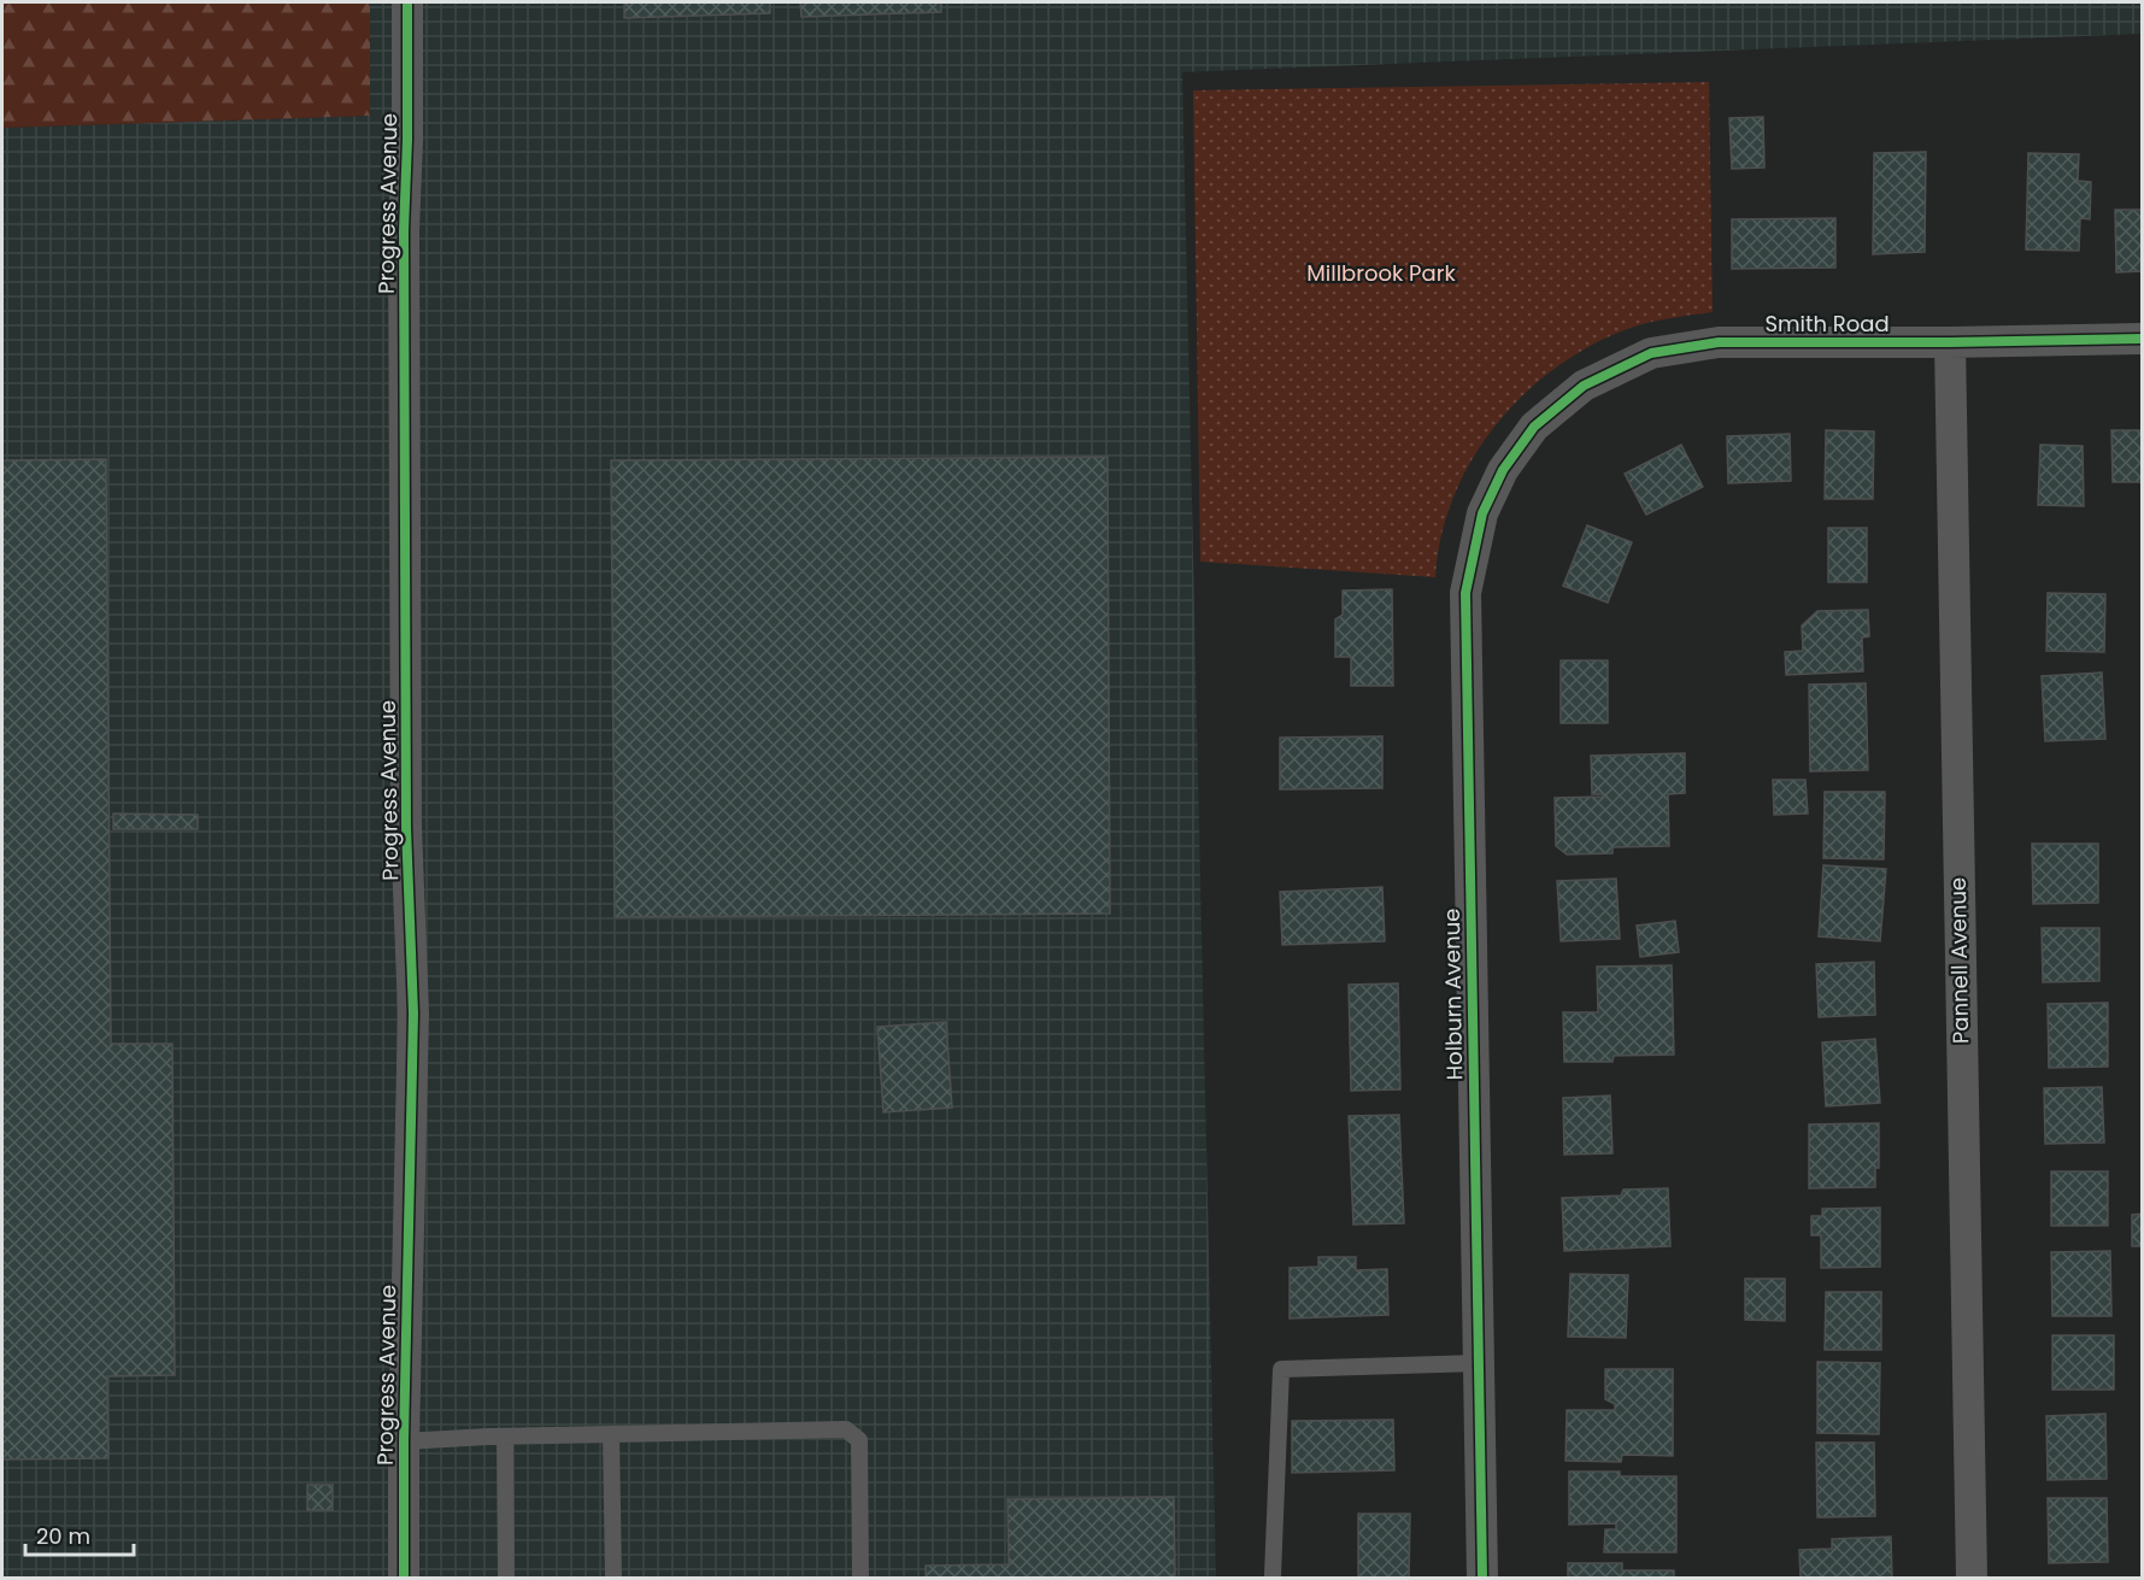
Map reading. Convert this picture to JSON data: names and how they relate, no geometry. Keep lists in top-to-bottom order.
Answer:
{
  "streets": {
    "street": [
      "Progress Avenue",
      "Smith Road",
      "Pannell Avenue",
      "Holburn Avenue"
    ]
  },
  "crossings": [
    ["Smith Road", "Pannell Avenue"],
    ["Smith Road", "Holburn Avenue"]
  ],
  "parks": ["Millbrook Park"],
  "scale_bar": "20 m"
}
